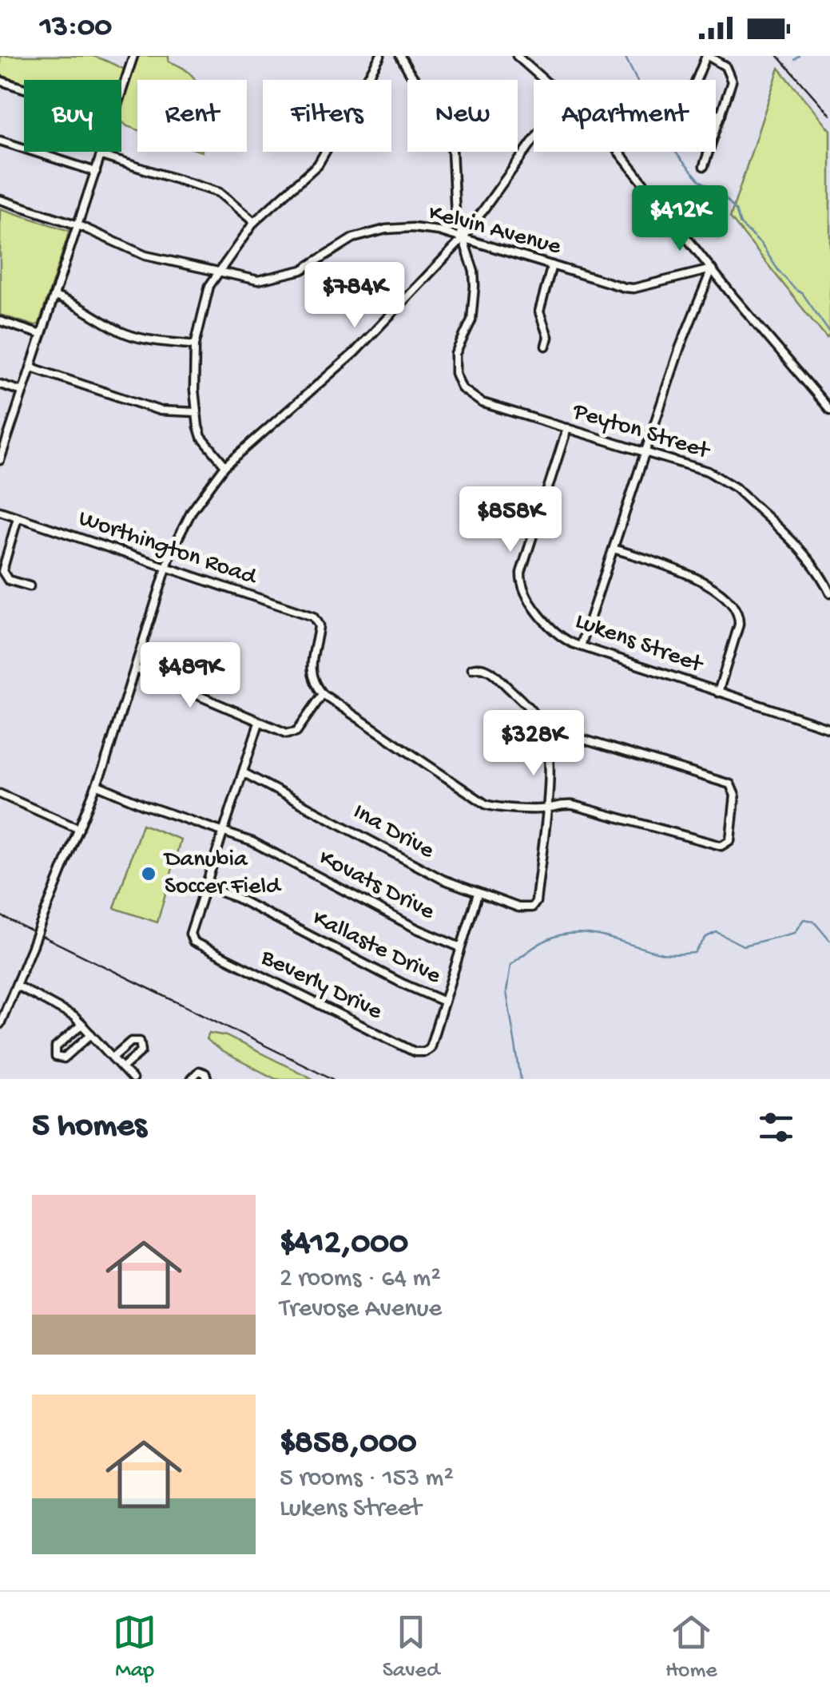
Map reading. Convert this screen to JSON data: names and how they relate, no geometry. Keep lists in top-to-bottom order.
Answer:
{
  "streets": {
    "street": [
      "Kelvin Avenue",
      "Peyton Street",
      "Worthington Road",
      "Lukens Street",
      "Ina Drive",
      "Kovats Drive",
      "Kallaste Drive",
      "Beverly Drive"
    ]
  },
  "crossings": [
    ["Kelvin Avenue", "Peyton Street"],
    ["Peyton Street", "Lukens Street"],
    ["Kallaste Drive", "Beverly Drive"]
  ],
  "places": ["Danubia Soccer Field"],
  "page": {
    "status": "13:00",
    "chip": [
      "Buy",
      "Rent",
      "Filters",
      "New",
      "Apartment"
    ],
    "price": [
      "$412K",
      "$784K",
      "$858K",
      "$489K",
      "$328K"
    ],
    "heading": "5 homes",
    "list": [
      {
        "name": "$412,000",
        "note": "2 rooms · 64 m² · Trevose Avenue"
      },
      {
        "name": "$858,000",
        "note": "5 rooms · 153 m² · Lukens Street"
      }
    ],
    "tabs": ["Map", "Saved", "Home"]
  }
}
